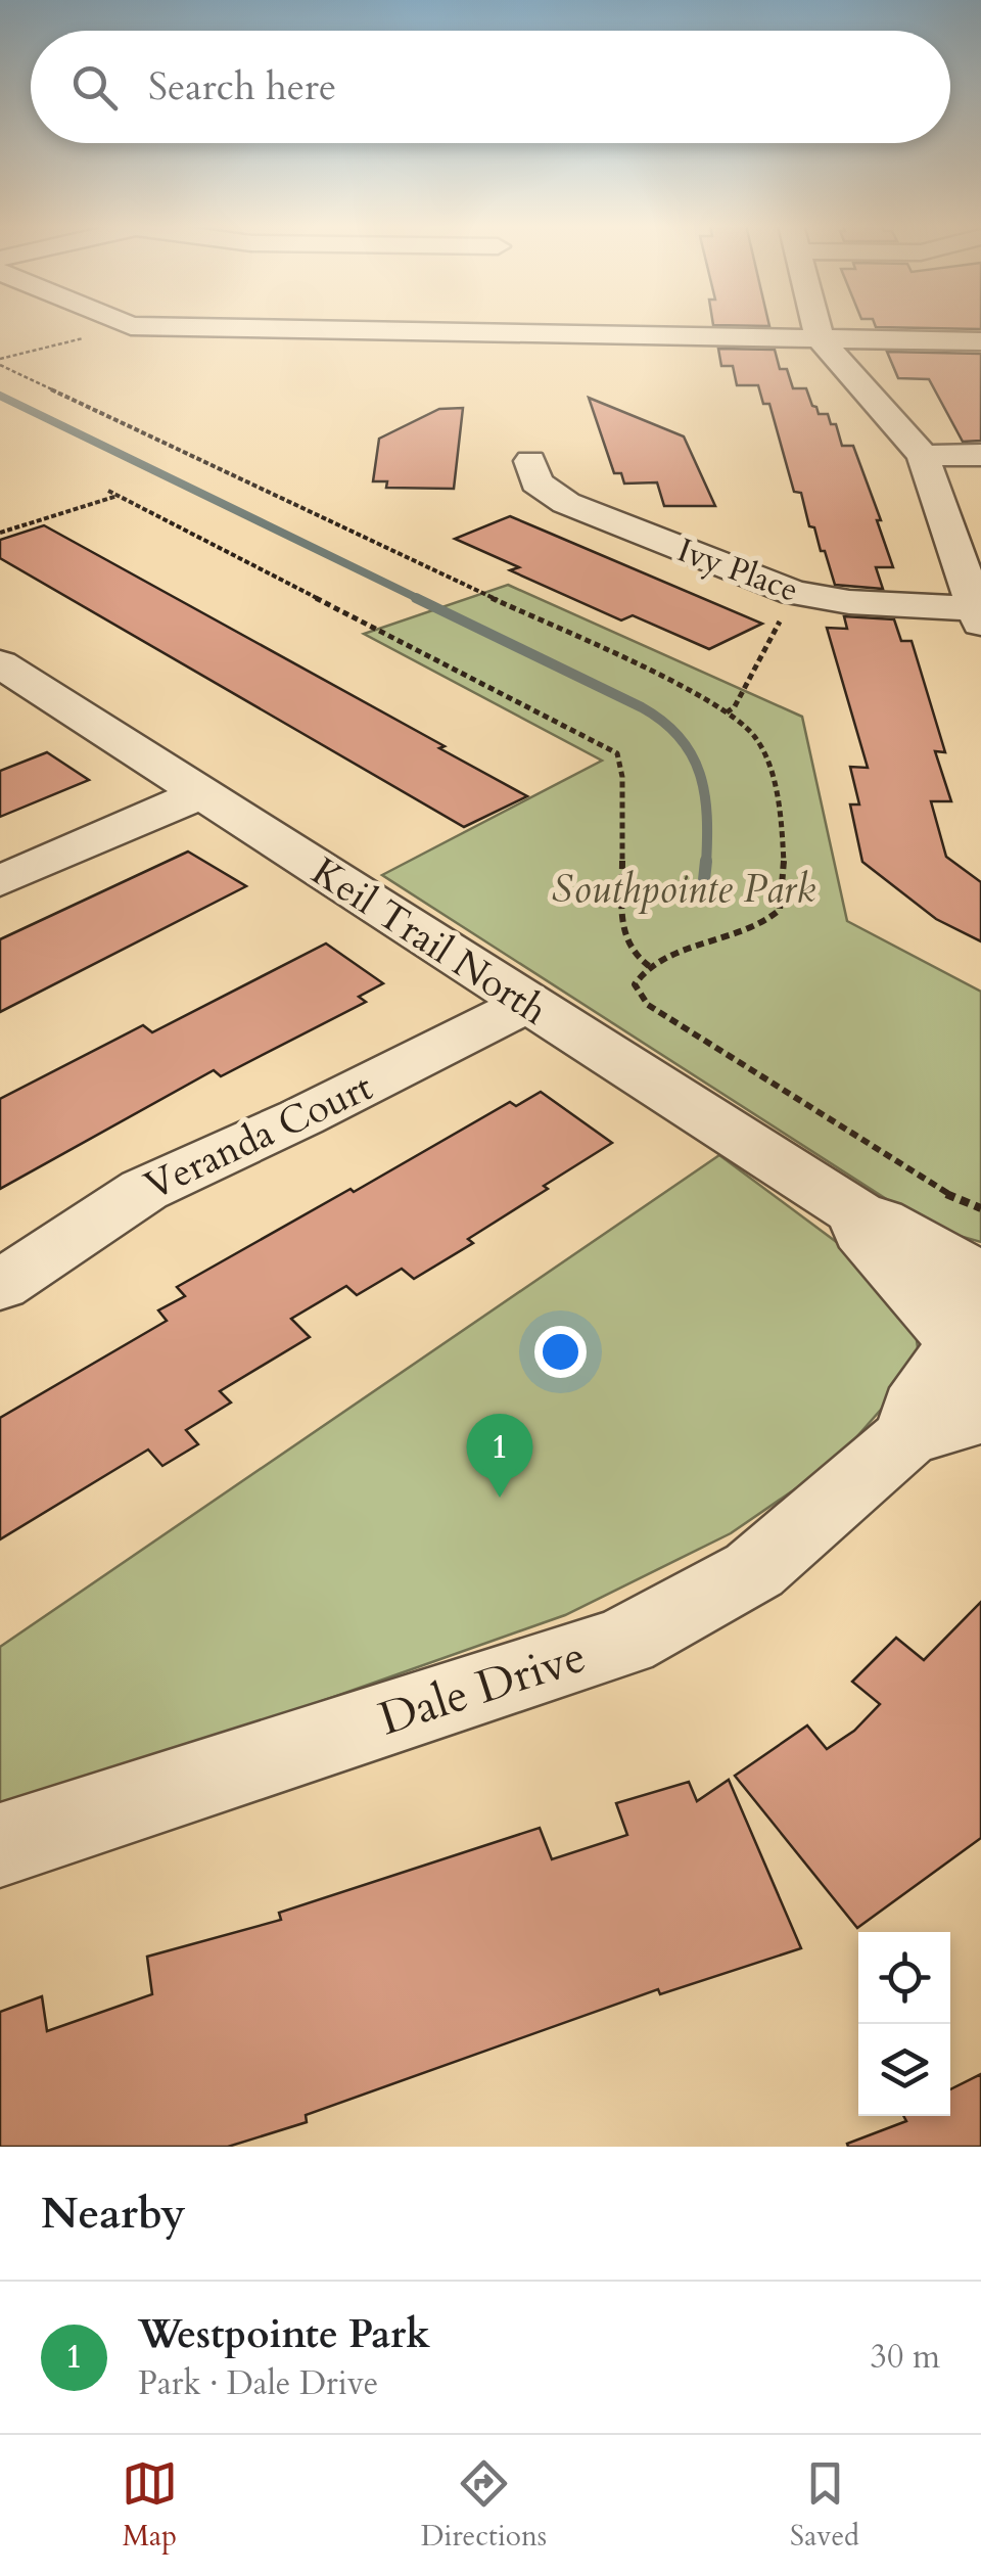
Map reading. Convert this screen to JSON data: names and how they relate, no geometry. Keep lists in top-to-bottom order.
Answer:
{
  "streets": {
    "street": [
      "Ivy Place",
      "Keil Trail North",
      "Veranda Court",
      "Dale Drive"
    ]
  },
  "crossings": [
    ["Keil Trail North", "Veranda Court"],
    ["Keil Trail North", "Dale Drive"]
  ],
  "parks": ["Southpointe Park"],
  "page": {
    "search": "Search here",
    "pins": "1",
    "heading": "Nearby",
    "list": [
      {
        "mark": "1",
        "name": "Westpointe Park",
        "note": "Park · Dale Drive",
        "value": "30 m"
      }
    ],
    "nav": ["Map", "Directions", "Saved"]
  }
}
